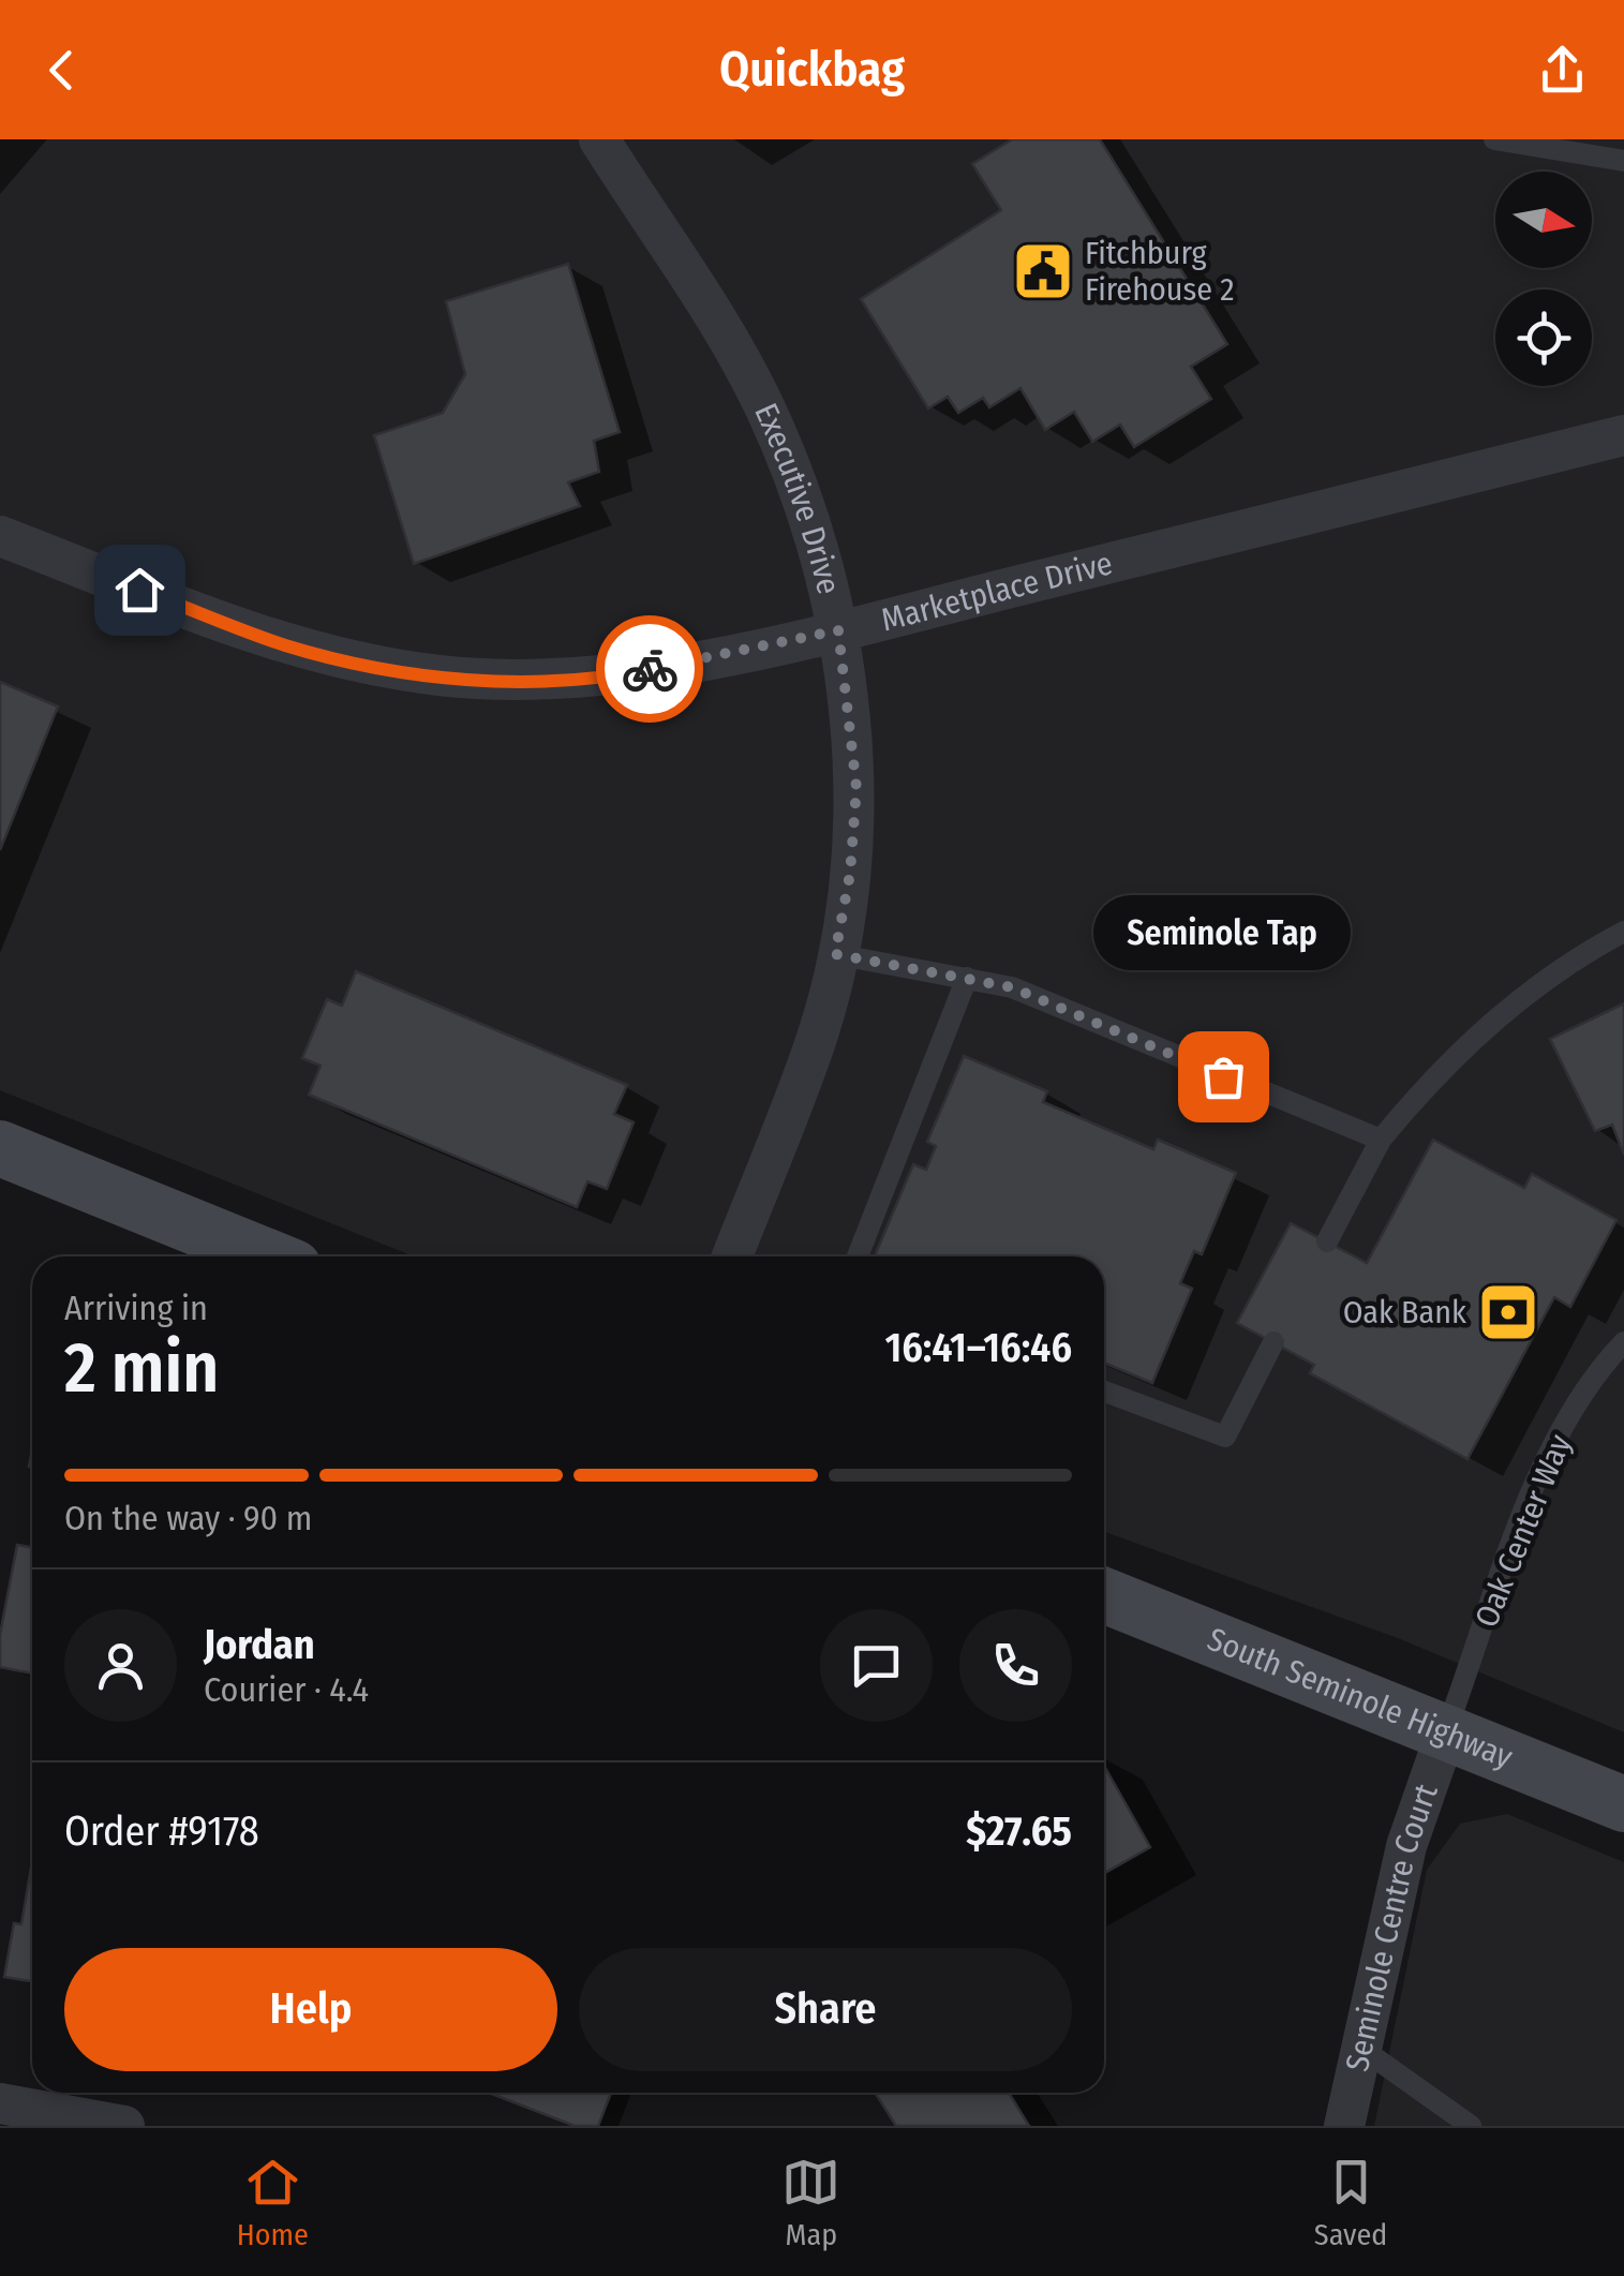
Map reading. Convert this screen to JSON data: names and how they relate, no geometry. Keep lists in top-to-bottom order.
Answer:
{
  "streets": {
    "street": [
      "Executive Drive",
      "Marketplace Drive",
      "South Seminole Highway",
      "Seminole Centre Court"
    ],
    "lane": ["Oak Center Way"]
  },
  "crossings": [
    ["Executive Drive", "Marketplace Drive"],
    ["Oak Center Way", "South Seminole Highway"],
    ["Oak Center Way", "Seminole Centre Court"],
    ["South Seminole Highway", "Seminole Centre Court"]
  ],
  "places": {
    "public building": ["Fitchburg Firehouse 2"],
    "other": ["Seminole Tap"],
    "bank": ["Oak Bank"]
  },
  "north": "right",
  "page": {
    "header": "Quickbag",
    "bubble": "Seminole Tap",
    "heading": ["2 min", "Arriving in", "16:41–16:46"],
    "panel": [
      "Jordan",
      "Courier · 4.4",
      "Order #9178",
      "$27.65"
    ],
    "bar": "On the way · 90 m",
    "buttons": ["Help", "Share"],
    "tabs": ["Home", "Map", "Saved"]
  }
}
